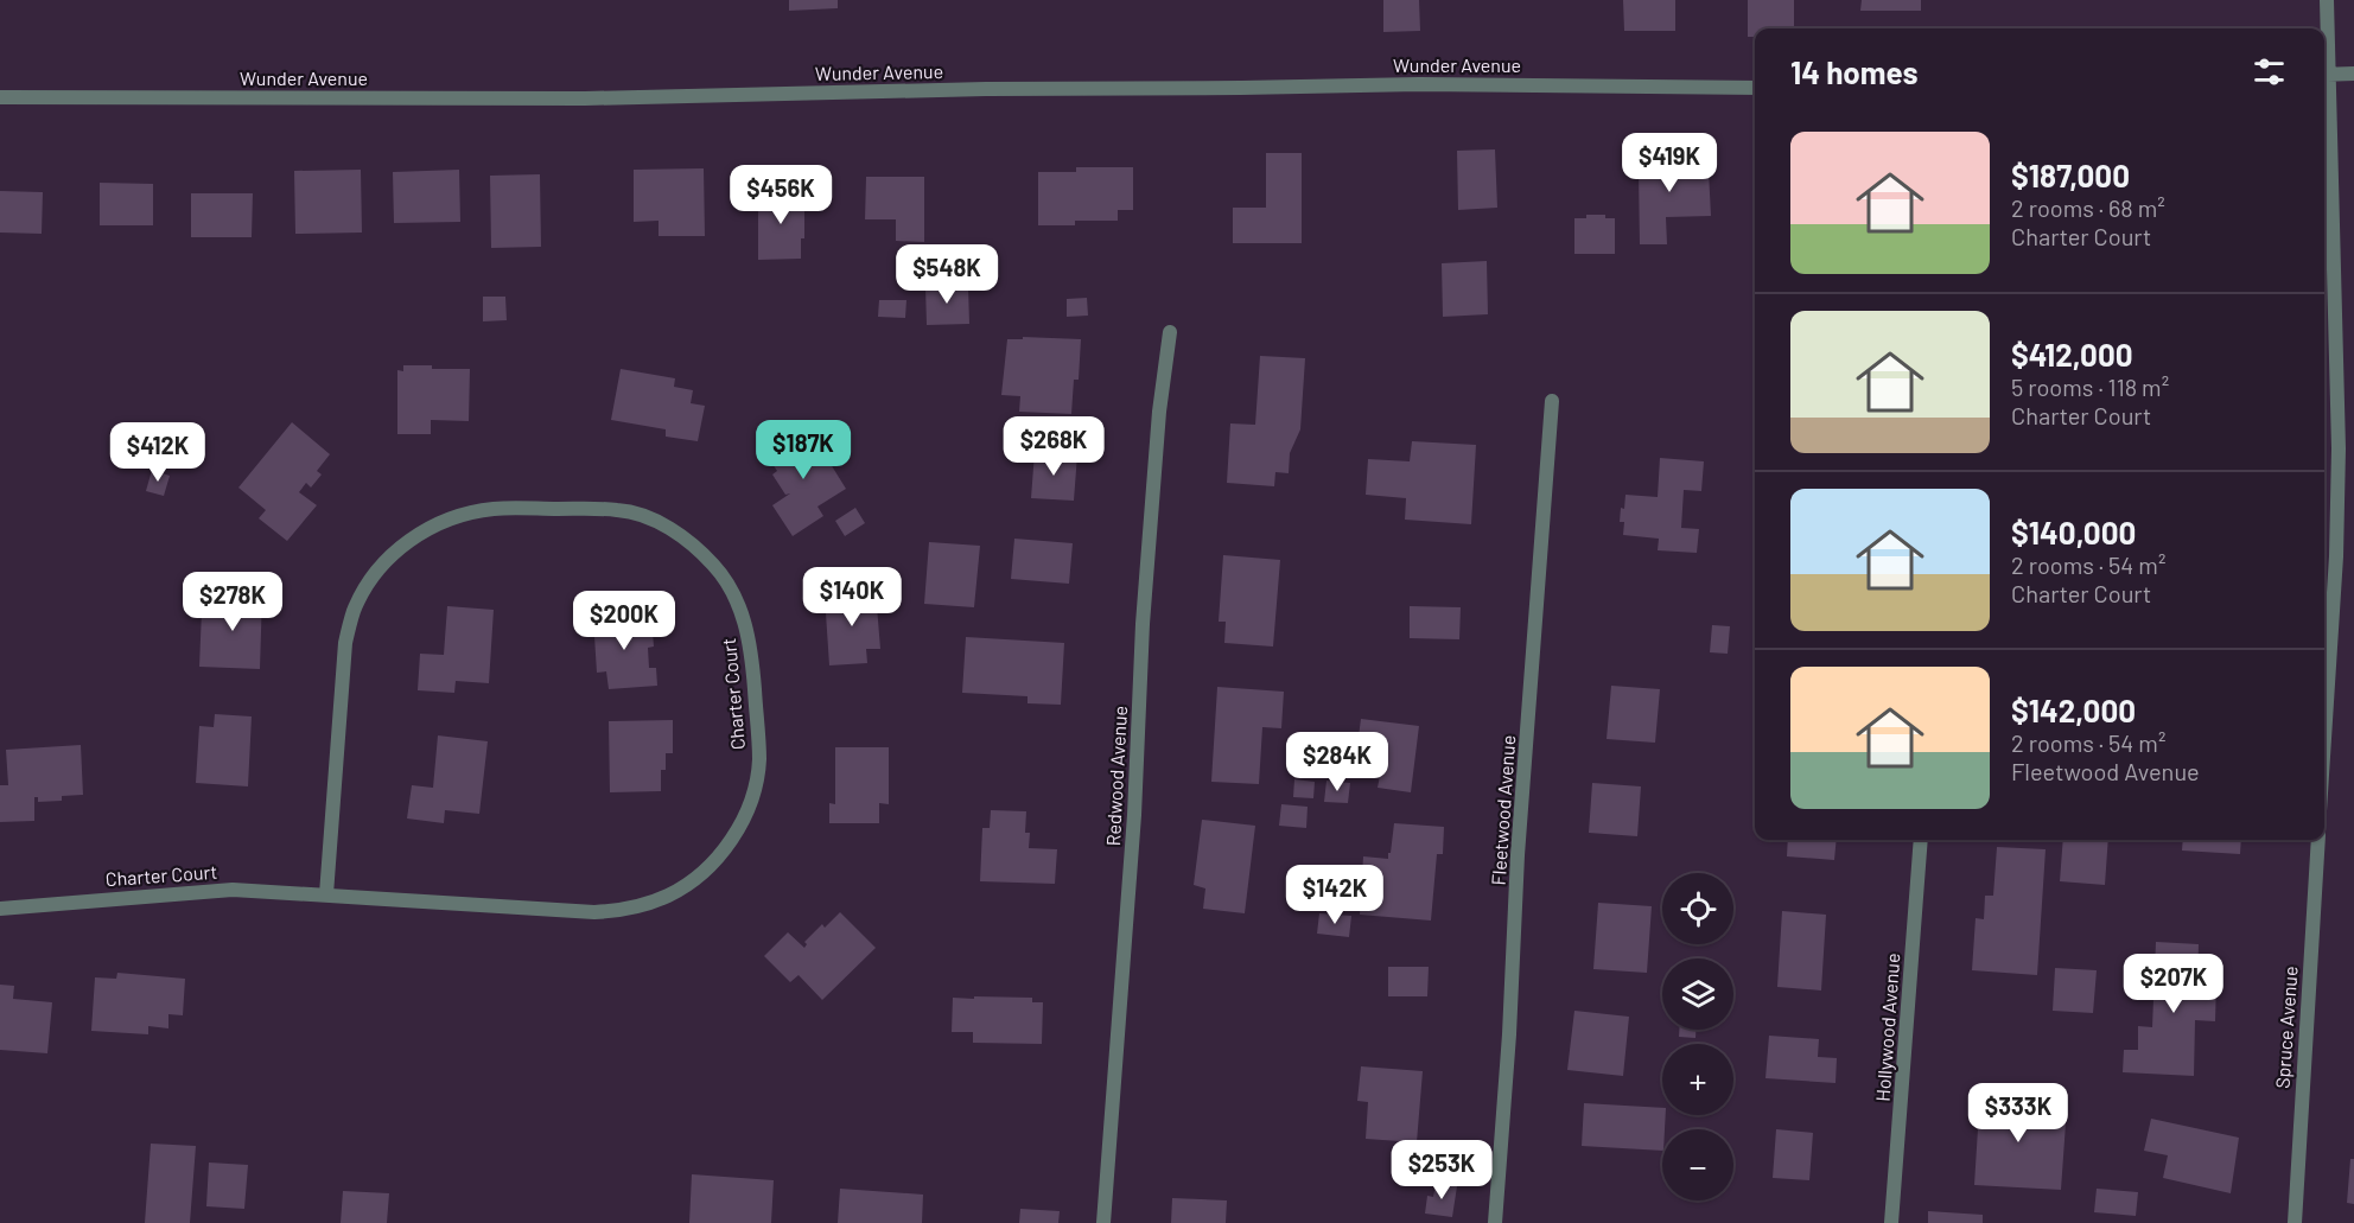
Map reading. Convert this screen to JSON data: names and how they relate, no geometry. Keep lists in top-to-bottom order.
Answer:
{
  "streets": {
    "street": [
      "Wunder Avenue",
      "Charter Court",
      "Redwood Avenue",
      "Fleetwood Avenue",
      "Hollywood Avenue",
      "Spruce Avenue"
    ]
  },
  "page": {
    "heading": "14 homes",
    "list": [
      {
        "name": "$187,000",
        "note": "2 rooms · 68 m² · Charter Court"
      },
      {
        "name": "$412,000",
        "note": "5 rooms · 118 m² · Charter Court"
      },
      {
        "name": "$140,000",
        "note": "2 rooms · 54 m² · Charter Court"
      },
      {
        "name": "$142,000",
        "note": "2 rooms · 54 m² · Fleetwood Avenue"
      }
    ],
    "price": [
      "$419K",
      "$456K",
      "$548K",
      "$268K",
      "$187K",
      "$412K",
      "$140K",
      "$278K",
      "$200K",
      "$284K",
      "$142K",
      "$207K",
      "$333K",
      "$253K"
    ],
    "map_buttons": ["+", "−"]
  }
}
